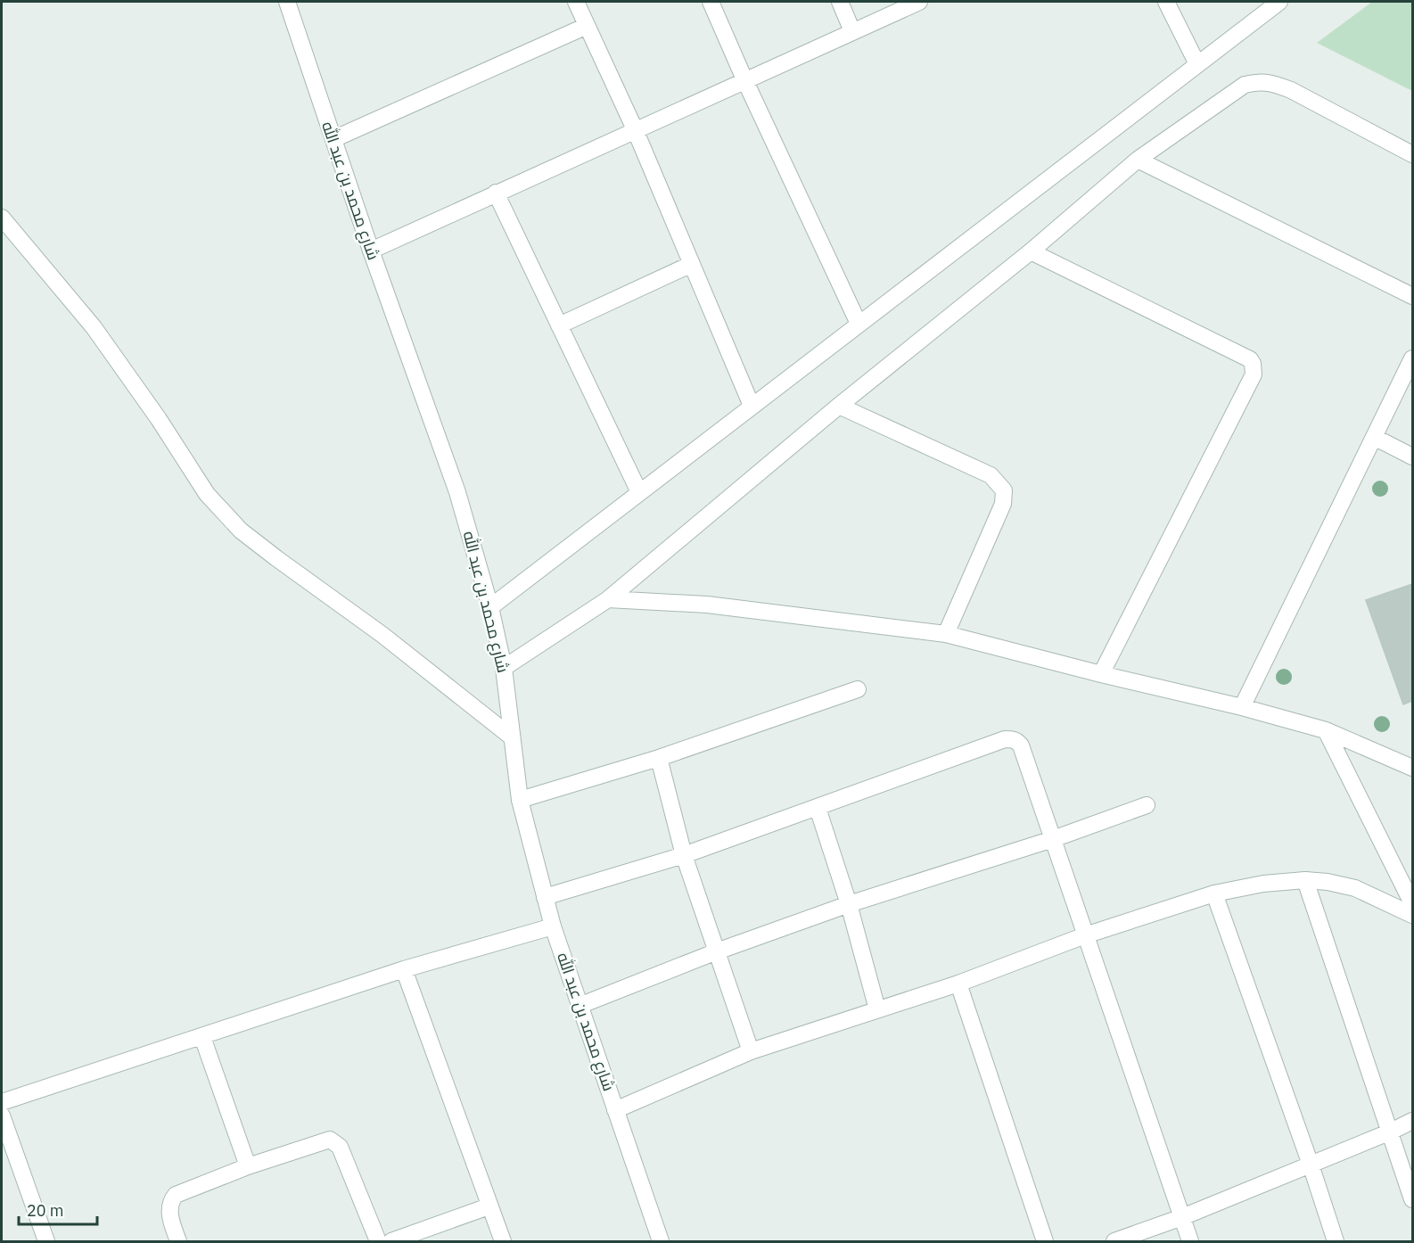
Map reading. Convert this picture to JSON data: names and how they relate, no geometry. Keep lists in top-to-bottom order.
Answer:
{
  "streets": {
    "street": ["شارع محمد بن عبد الله"]
  },
  "scale_bar": "20 m"
}
